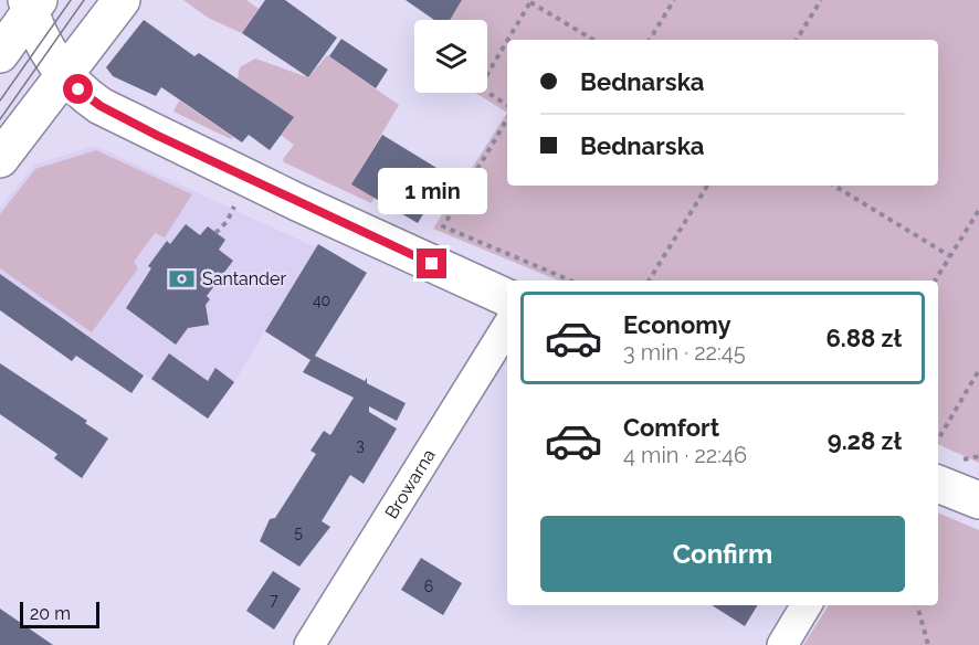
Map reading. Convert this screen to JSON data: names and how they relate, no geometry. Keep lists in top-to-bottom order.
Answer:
{
  "streets": {
    "street": ["Browarna"]
  },
  "places": {
    "bank": ["Santander"]
  },
  "house_numbers": [
    "40",
    "3",
    "5",
    "6",
    "7"
  ],
  "scale_bar": "20 m",
  "page": {
    "banner": ["Bednarska", "Bednarska"],
    "bubble": "1 min",
    "list": [
      {
        "name": "Economy",
        "note": "3 min · 22:45",
        "value": "6.88 zł"
      },
      {
        "name": "Comfort",
        "note": "4 min · 22:46",
        "value": "9.28 zł"
      }
    ],
    "buttons": "Confirm",
    "scale": "20 m"
  }
}
